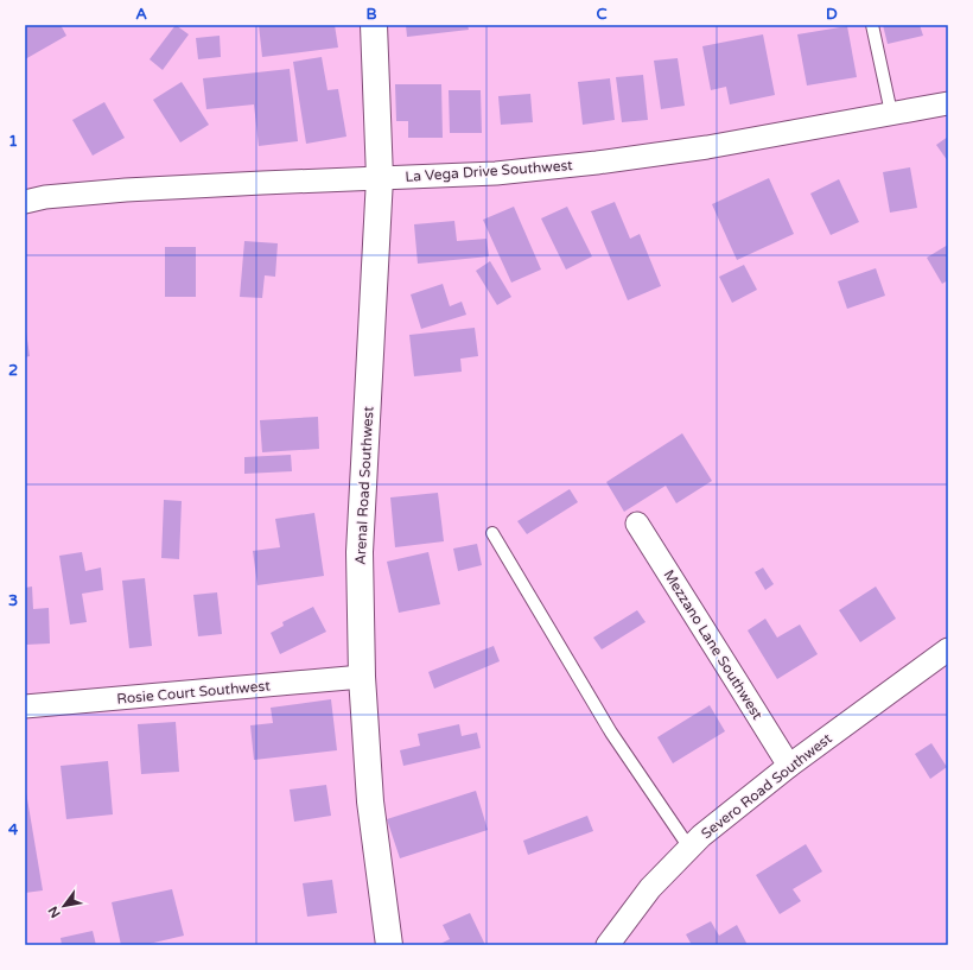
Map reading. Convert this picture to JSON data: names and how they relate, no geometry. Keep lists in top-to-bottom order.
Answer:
{
  "streets": {
    "street": [
      "La Vega Drive Southwest",
      "Arenal Road Southwest",
      "Mezzano Lane Southwest",
      "Rosie Court Southwest",
      "Severo Road Southwest"
    ]
  },
  "crossings": [
    ["La Vega Drive Southwest", "Arenal Road Southwest"],
    ["Arenal Road Southwest", "Rosie Court Southwest"],
    ["Mezzano Lane Southwest", "Severo Road Southwest"]
  ],
  "north": "bottom left",
  "grid": {
    "columns": [
      "A",
      "B",
      "C",
      "D"
    ],
    "rows": [
      "1",
      "2",
      "3",
      "4"
    ]
  }
}
